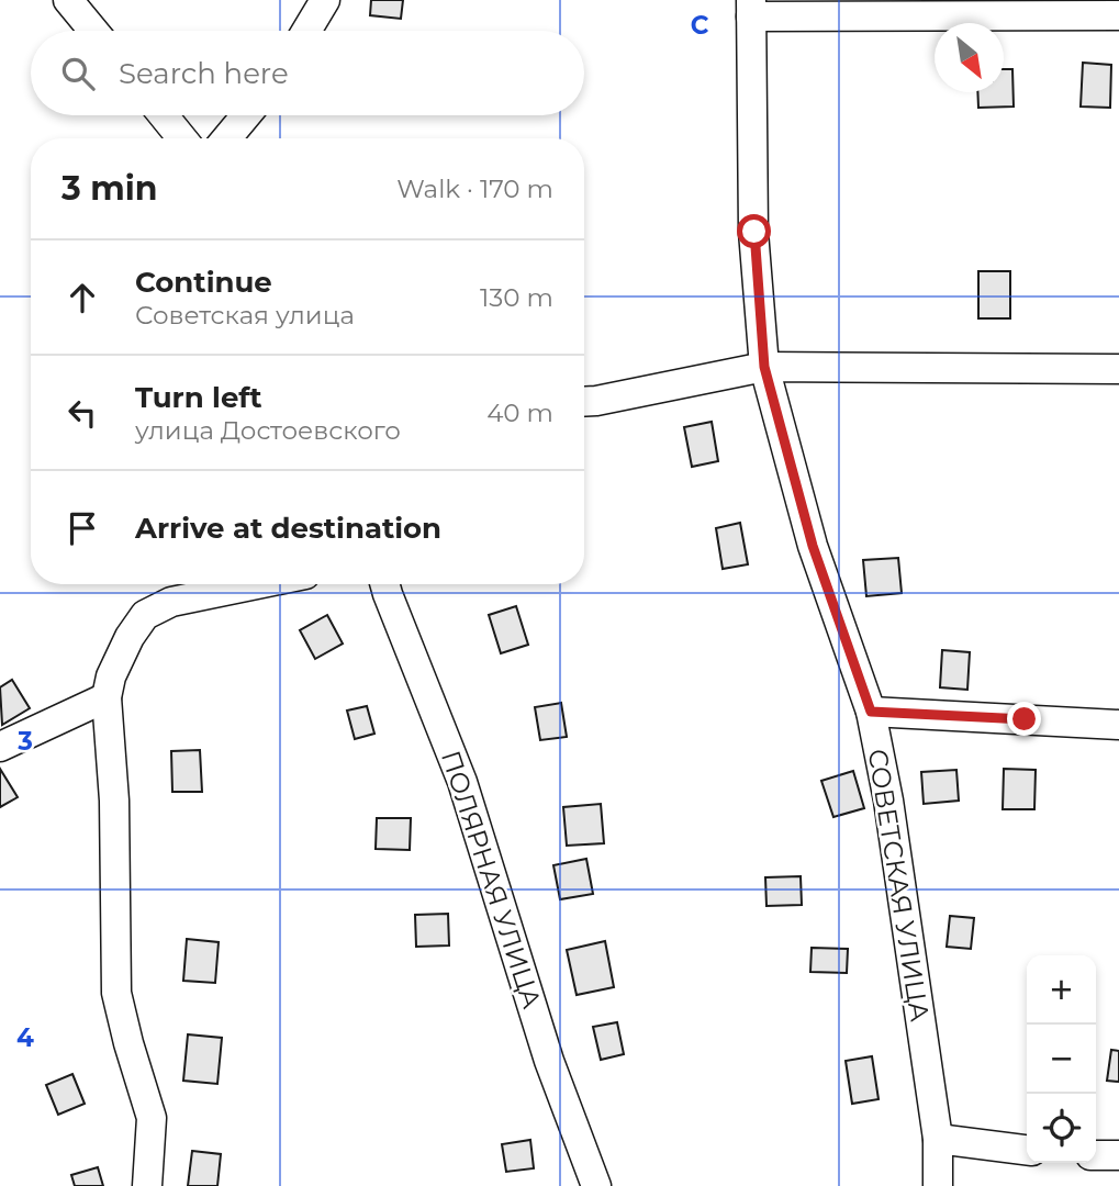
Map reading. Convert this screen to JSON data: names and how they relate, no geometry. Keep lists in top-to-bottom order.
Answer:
{
  "streets": {
    "street": ["ПОЛЯРНАЯ УЛИЦА", "СОВЕТСКАЯ УЛИЦА"]
  },
  "north": "bottom right",
  "page": {
    "search": "Search here",
    "heading": ["3 min", "Walk · 170 m"],
    "list": [
      ["Continue", "Советская улица", "130 m"],
      ["Turn left", "улица Достоевского", "40 m"],
      "Arrive at destination"
    ],
    "map_buttons": ["+", "−"]
  },
  "grid": {
    "columns": ["C"],
    "rows": ["3", "4"]
  }
}
